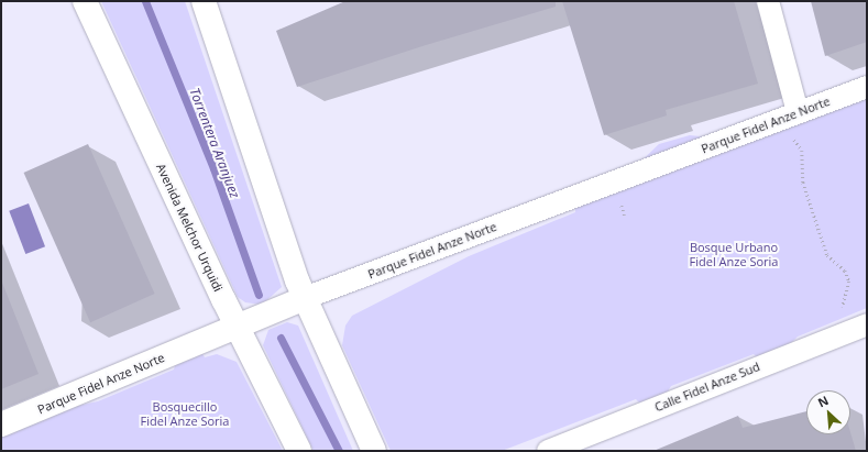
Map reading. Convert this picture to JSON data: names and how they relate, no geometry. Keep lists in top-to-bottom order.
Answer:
{
  "streets": {
    "main road": ["Parque Fidel Anze Norte", "Avenida Melchor Urquidi"],
    "street": ["Calle Fidel Anze Sud"]
  },
  "crossings": [
    ["Parque Fidel Anze Norte", "Avenida Melchor Urquidi"]
  ],
  "water": ["Torrentera Aranjuez"],
  "parks": ["Bosque Urbano Fidel Anze Soria", "Bosquecillo Fidel Anze Soria"],
  "north": "top left"
}
